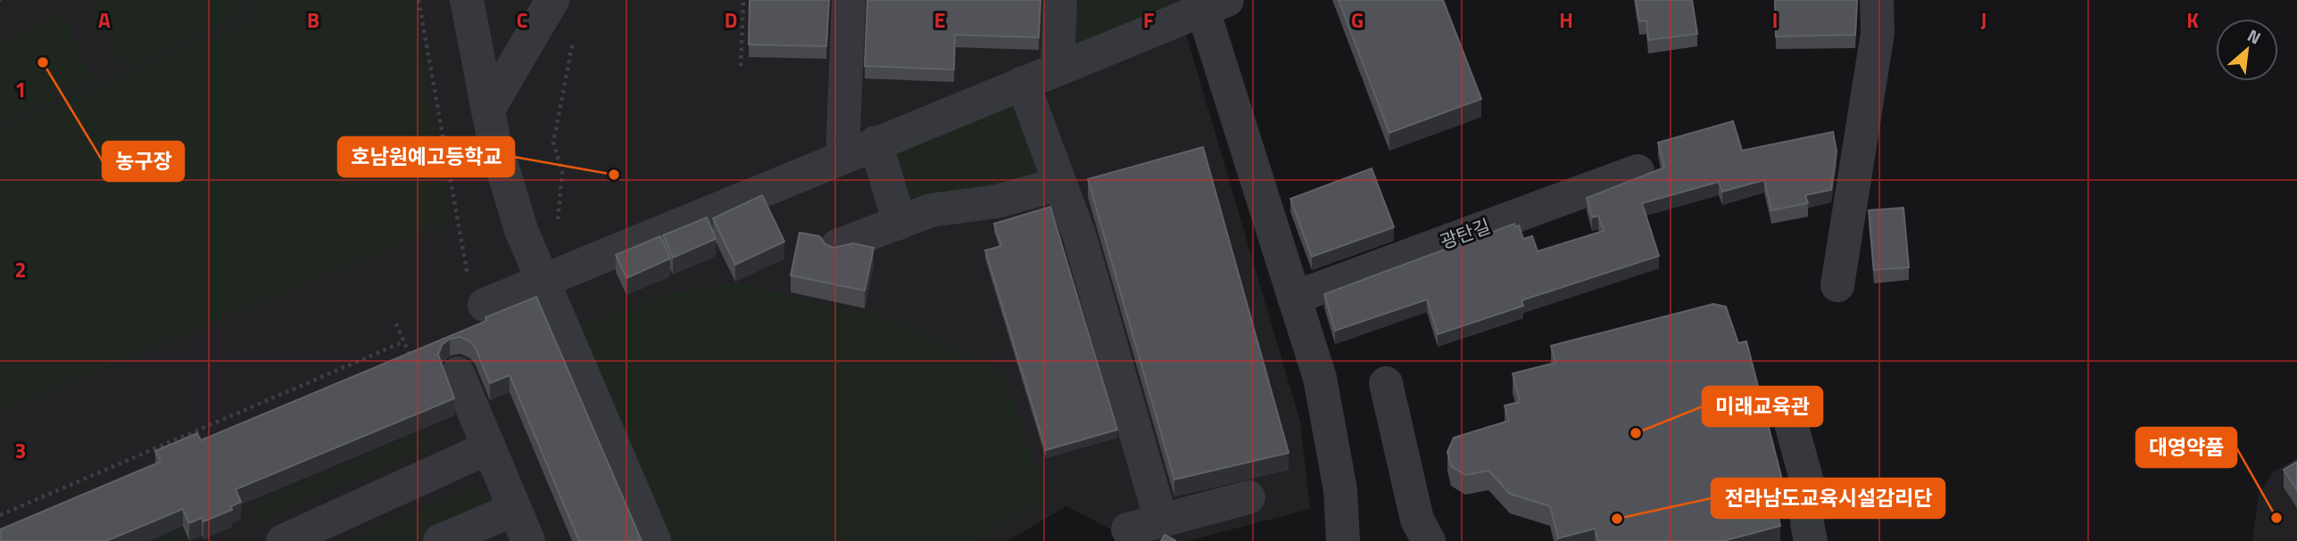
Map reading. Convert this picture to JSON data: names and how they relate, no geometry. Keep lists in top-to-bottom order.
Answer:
{
  "streets": {
    "street": ["광탄길"]
  },
  "places": [
    "농구장",
    "호남원예고등학교",
    "미래교육관",
    "대영약품",
    "전라남도교육시설감리단"
  ],
  "north": "top right",
  "grid": {
    "columns": [
      "A",
      "B",
      "C",
      "D",
      "E",
      "F",
      "G",
      "H",
      "I",
      "J",
      "K"
    ],
    "rows": ["1", "2", "3"]
  }
}
